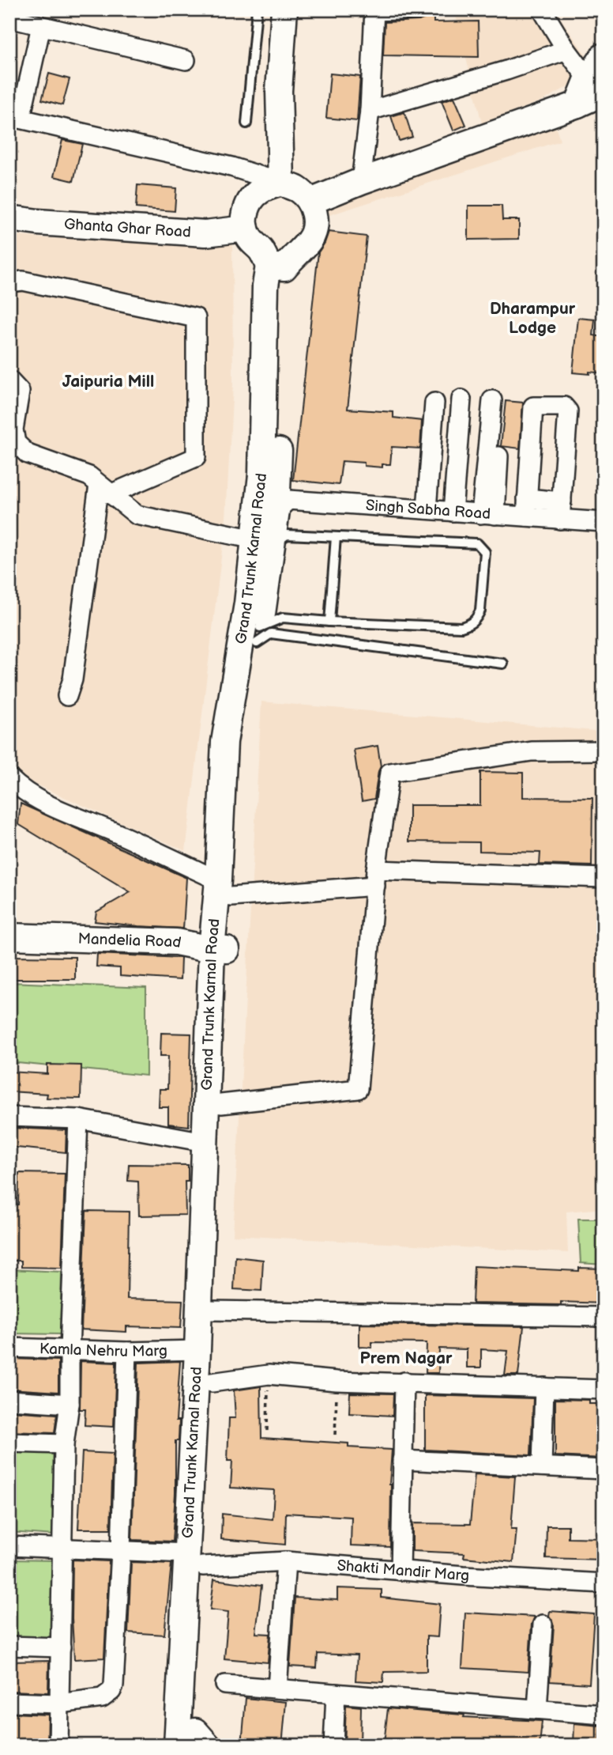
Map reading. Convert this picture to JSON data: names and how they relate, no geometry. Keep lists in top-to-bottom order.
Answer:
{
  "streets": {
    "main road": ["Ghanta Ghar Road", "Grand Trunk Karnal Road", "Mandelia Road"],
    "street": ["Singh Sabha Road", "Kamla Nehru Marg", "Shakti Mandir Marg"]
  },
  "crossings": [
    ["Ghanta Ghar Road", "Grand Trunk Karnal Road"],
    ["Singh Sabha Road", "Grand Trunk Karnal Road"],
    ["Grand Trunk Karnal Road", "Mandelia Road"],
    ["Grand Trunk Karnal Road", "Kamla Nehru Marg"],
    ["Grand Trunk Karnal Road", "Shakti Mandir Marg"]
  ],
  "districts": ["Dharampur Lodge", "Jaipuria Mill", "Prem Nagar"]
}
